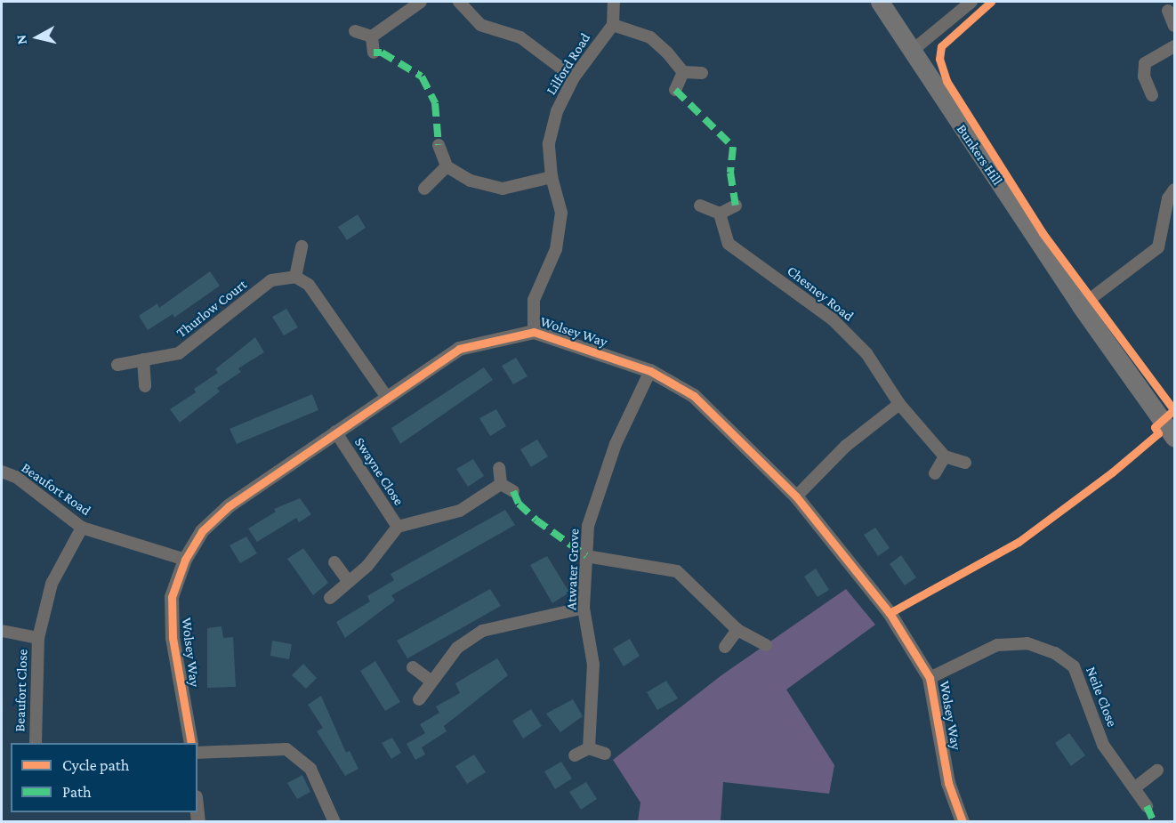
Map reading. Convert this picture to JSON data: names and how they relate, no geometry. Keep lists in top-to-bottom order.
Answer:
{
  "streets": {
    "main road": ["Bunkers Hill"],
    "street": [
      "Lilford Road",
      "Chesney Road",
      "Thurlow Court",
      "Wolsey Way",
      "Swayne Close",
      "Beaufort Road",
      "Atwater Grove",
      "Beaufort Close",
      "Neile Close"
    ]
  },
  "crossings": [
    ["Lilford Road", "Wolsey Way"],
    ["Wolsey Way", "Swayne Close"],
    ["Wolsey Way", "Beaufort Road"],
    ["Wolsey Way", "Atwater Grove"],
    ["Wolsey Way", "Neile Close"],
    ["Beaufort Road", "Beaufort Close"]
  ],
  "legend": ["Cycle path", "Path"],
  "north": "left"
}
